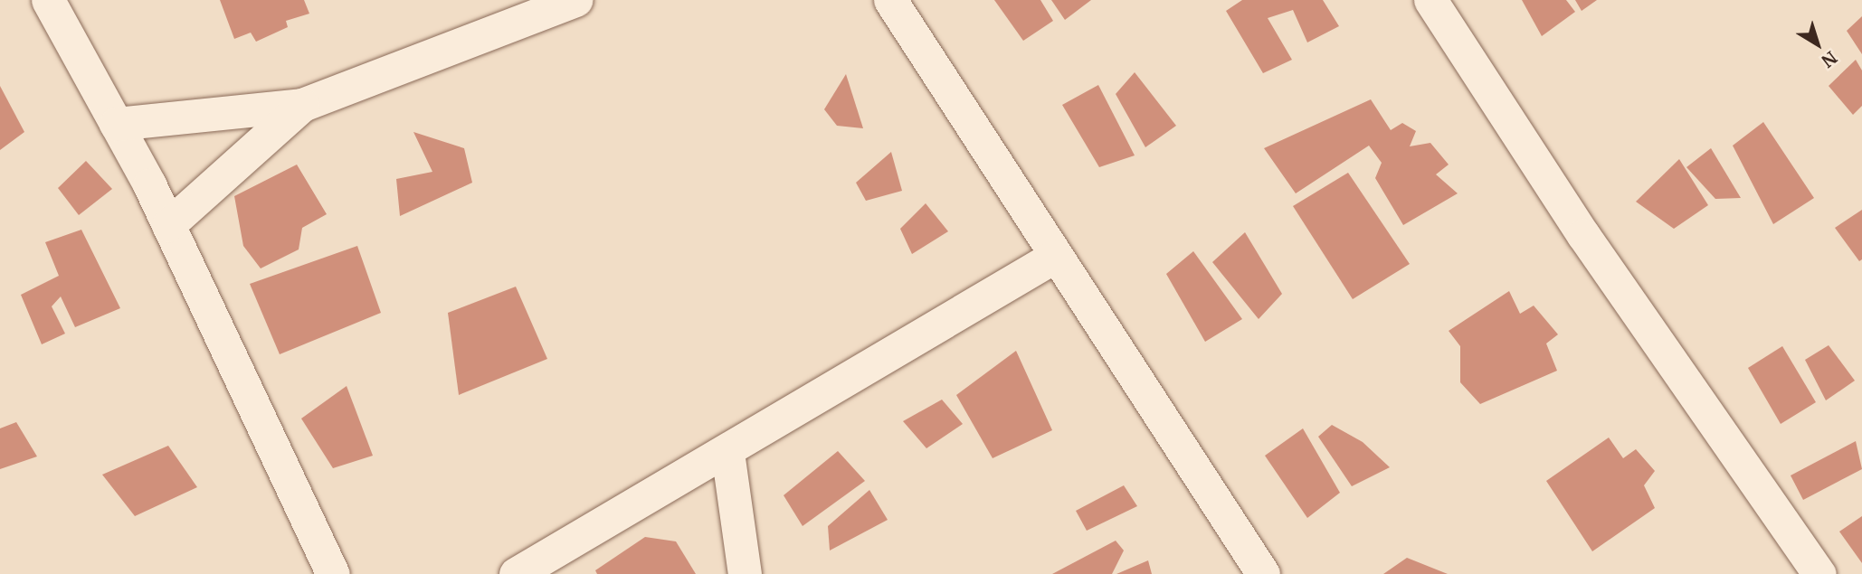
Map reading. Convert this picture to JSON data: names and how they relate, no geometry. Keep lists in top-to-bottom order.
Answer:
{
  "north": "bottom right"
}
